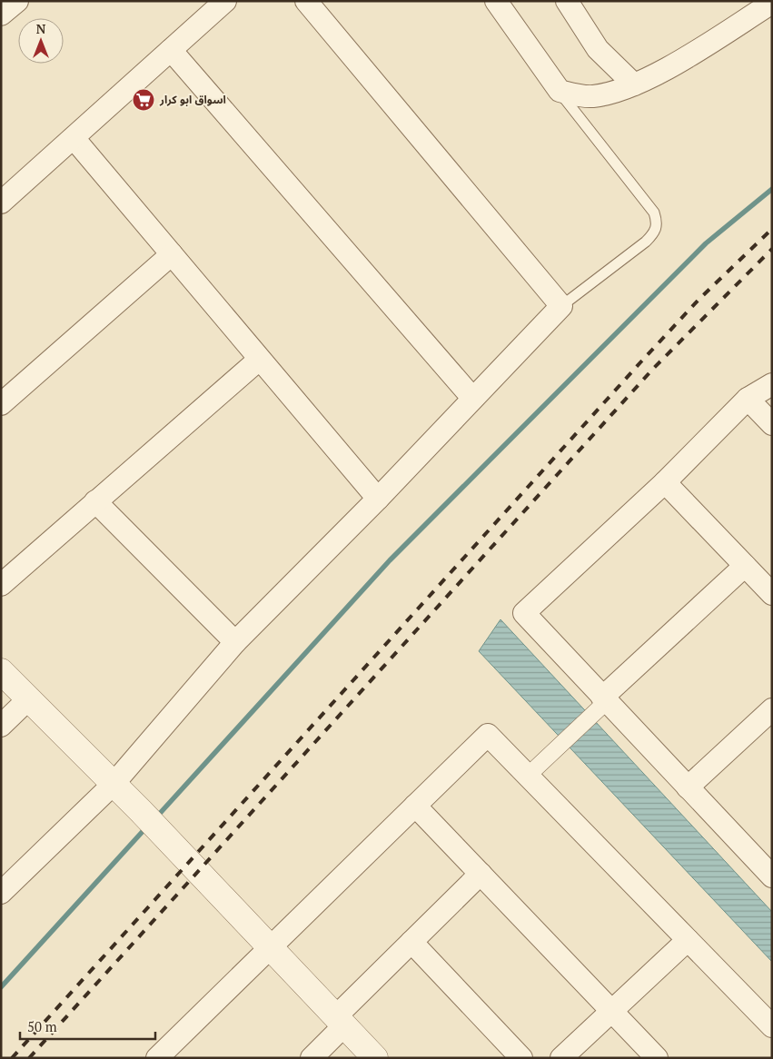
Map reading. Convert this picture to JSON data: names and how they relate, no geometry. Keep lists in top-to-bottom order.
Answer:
{
  "places": {
    "supermarket": ["اسواق ابو كرار"]
  },
  "scale_bar": "50 m",
  "north": "top"
}
